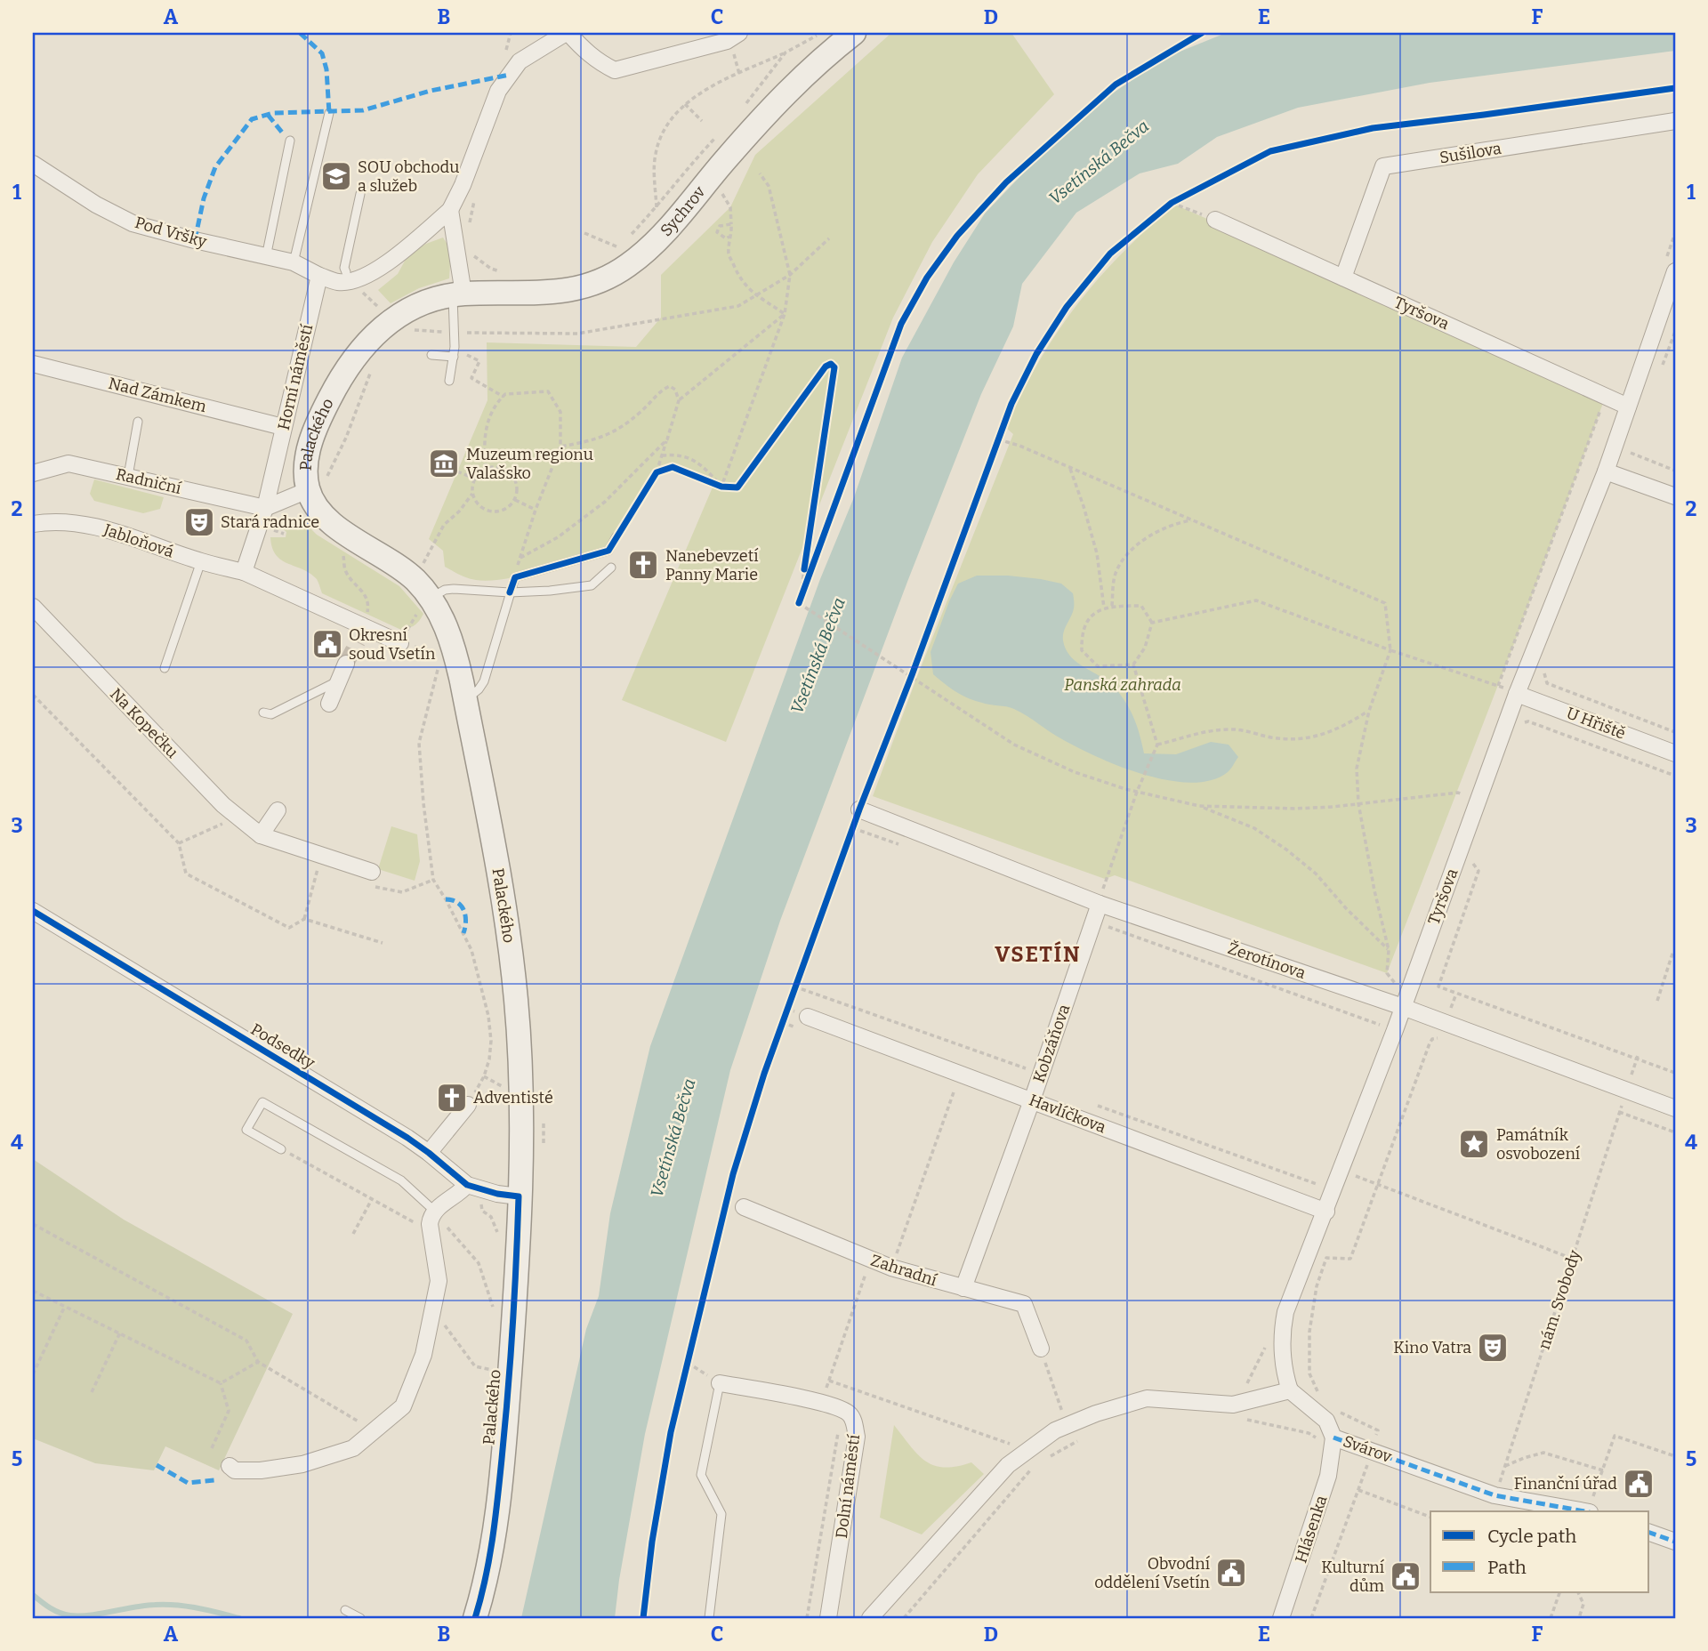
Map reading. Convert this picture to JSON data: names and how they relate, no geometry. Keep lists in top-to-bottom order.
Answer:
{
  "streets": {
    "street": [
      "Sušilova",
      "Sychrov",
      "Pod Vršky",
      "Tyršova",
      "Horní náměstí",
      "Nad Zámkem",
      "Palackého",
      "Radniční",
      "Jabloňová",
      "Na Kopečku",
      "U Hřiště",
      "Žerotínova",
      "Kobzáňova",
      "Podsedky",
      "Havlíčkova",
      "Zahradní",
      "Svárov",
      "Dolní náměstí",
      "Hlásenka"
    ],
    "path": ["nám. Svobody"]
  },
  "crossings": [
    ["Sušilova", "Tyršova"],
    ["Sychrov", "Palackého"],
    ["Pod Vršky", "Horní náměstí"],
    ["Tyršova", "U Hřiště"],
    ["Tyršova", "Žerotínova"],
    ["Tyršova", "Havlíčkova"],
    ["Tyršova", "Svárov"],
    ["Horní náměstí", "Nad Zámkem"],
    ["Horní náměstí", "Radniční"],
    ["Horní náměstí", "Jabloňová"],
    ["Palackého", "Podsedky"],
    ["Žerotínova", "Kobzáňova"],
    ["Kobzáňova", "Havlíčkova"],
    ["Kobzáňova", "Zahradní"],
    ["nám. Svobody", "Svárov"],
    ["Svárov", "Hlásenka"]
  ],
  "districts": ["VSETÍN"],
  "water": ["Vsetínská Bečva"],
  "parks": ["Panská zahrada"],
  "places": {
    "school or university": ["SOU obchodu a služeb"],
    "museum": ["Muzeum regionu Valašsko"],
    "theatre": ["Stará radnice", "Kino Vatra"],
    "church": ["Nanebevzetí Panny Marie", "Adventisté"],
    "public building": [
      "Okresní soud Vsetín",
      "Finanční úřad",
      "Obvodní oddělení Vsetín",
      "Kulturní dům"
    ],
    "place": ["Památník osvobození"]
  },
  "legend": ["Cycle path", "Path"],
  "grid": {
    "columns": [
      "A",
      "B",
      "C",
      "D",
      "E",
      "F"
    ],
    "rows": [
      "1",
      "2",
      "3",
      "4",
      "5"
    ]
  }
}
